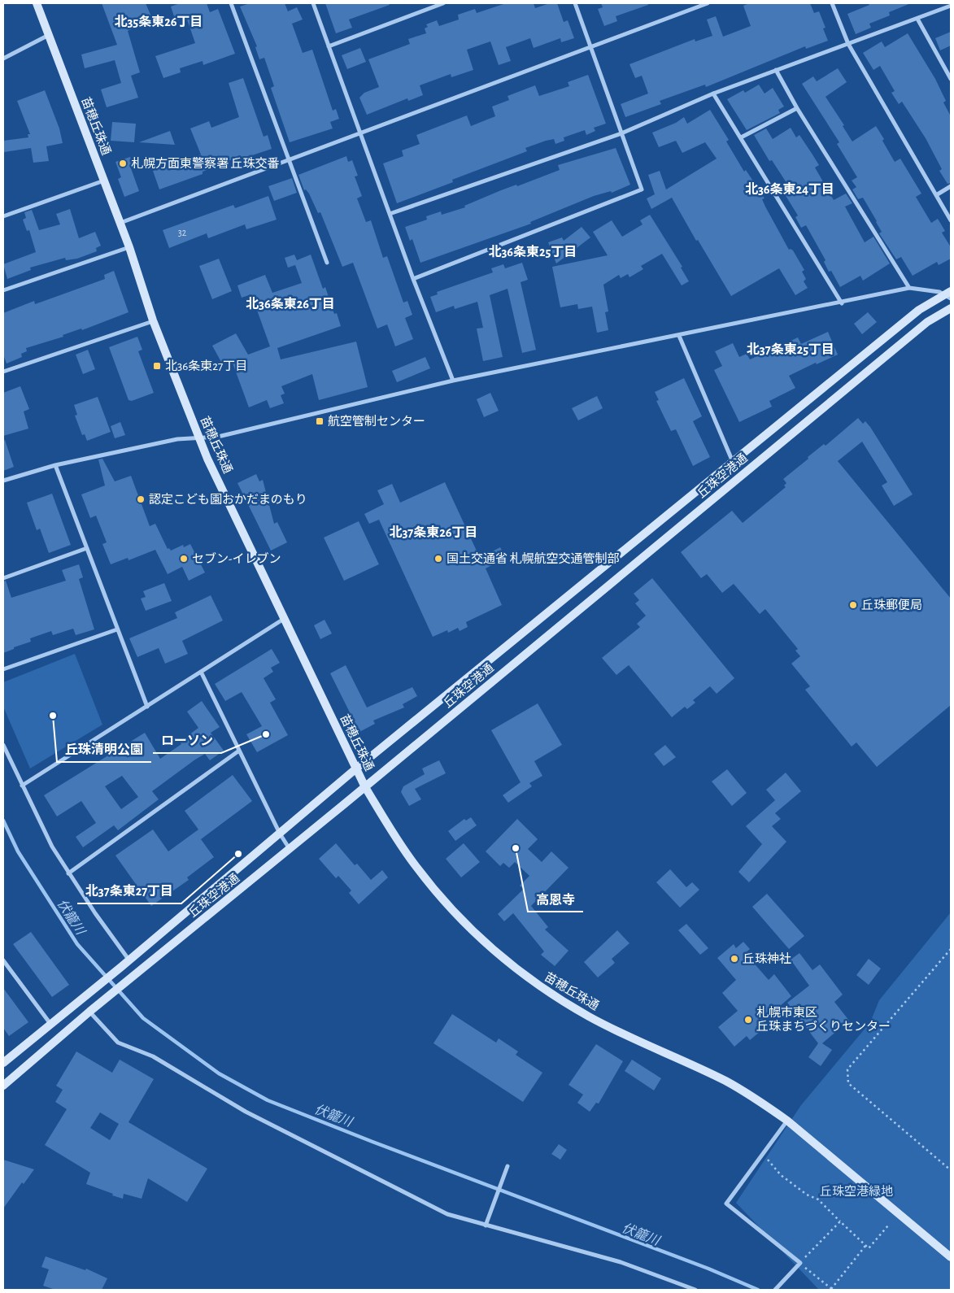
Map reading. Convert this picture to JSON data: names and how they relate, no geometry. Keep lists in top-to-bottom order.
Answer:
{
  "streets": {
    "main road": ["苗穂丘珠通", "丘珠空港通"]
  },
  "crossings": [
    ["苗穂丘珠通", "丘珠空港通"]
  ],
  "districts": [
    "北35条東26丁目",
    "北36条東24丁目",
    "北36条東25丁目",
    "北36条東26丁目",
    "北37条東25丁目",
    "北37条東26丁目"
  ],
  "water": ["伏籠川"],
  "parks": ["丘珠空港緑地"],
  "places": {
    "other": [
      "札幌方面東警察署 丘珠交番",
      "認定こども園おかだまのもり",
      "セブン-イレブン",
      "国土交通省 札幌航空交通管制部",
      "丘珠郵便局",
      "丘珠清明公園",
      "ローソン",
      "高恩寺",
      "北37条東27丁目",
      "丘珠神社",
      "札幌市東区 丘珠まちづくりセンター"
    ],
    "transit": ["北36条東27丁目", "航空管制センター"]
  },
  "house_numbers": ["32"]
}
